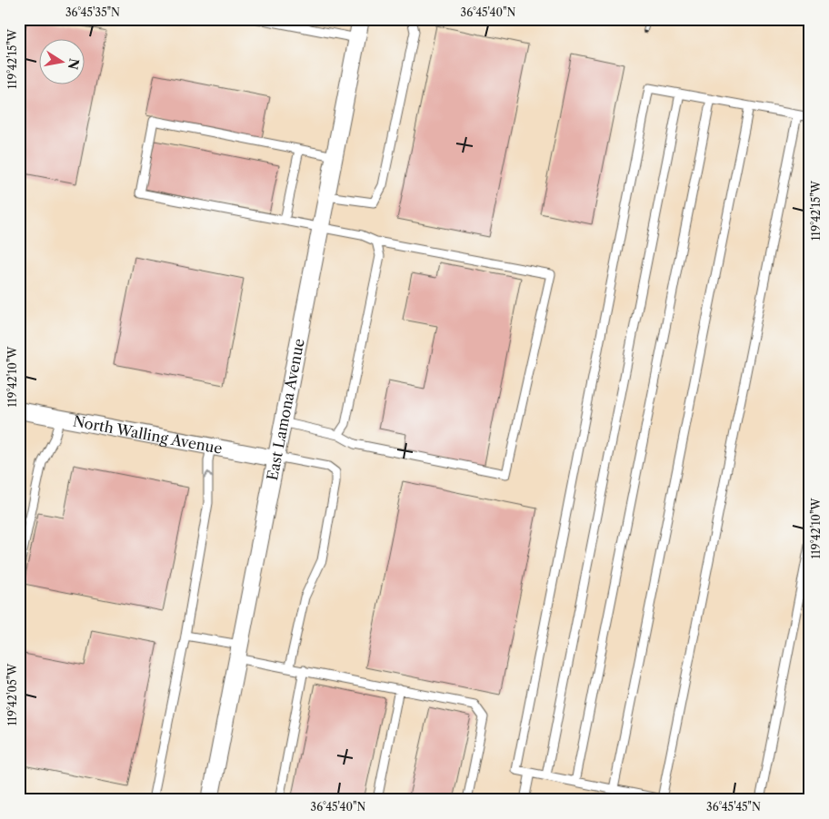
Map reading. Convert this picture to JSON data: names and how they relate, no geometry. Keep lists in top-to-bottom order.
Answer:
{
  "streets": {
    "street": ["East Lamona Avenue", "North Walling Avenue"]
  },
  "crossings": [
    ["East Lamona Avenue", "North Walling Avenue"]
  ],
  "north": "right",
  "coordinates": [
    "36°45'35\"N",
    "36°45'40\"N",
    "119°42'15\"W",
    "119°42'10\"W",
    "119°42'05\"W",
    "36°45'45\"N"
  ]
}
